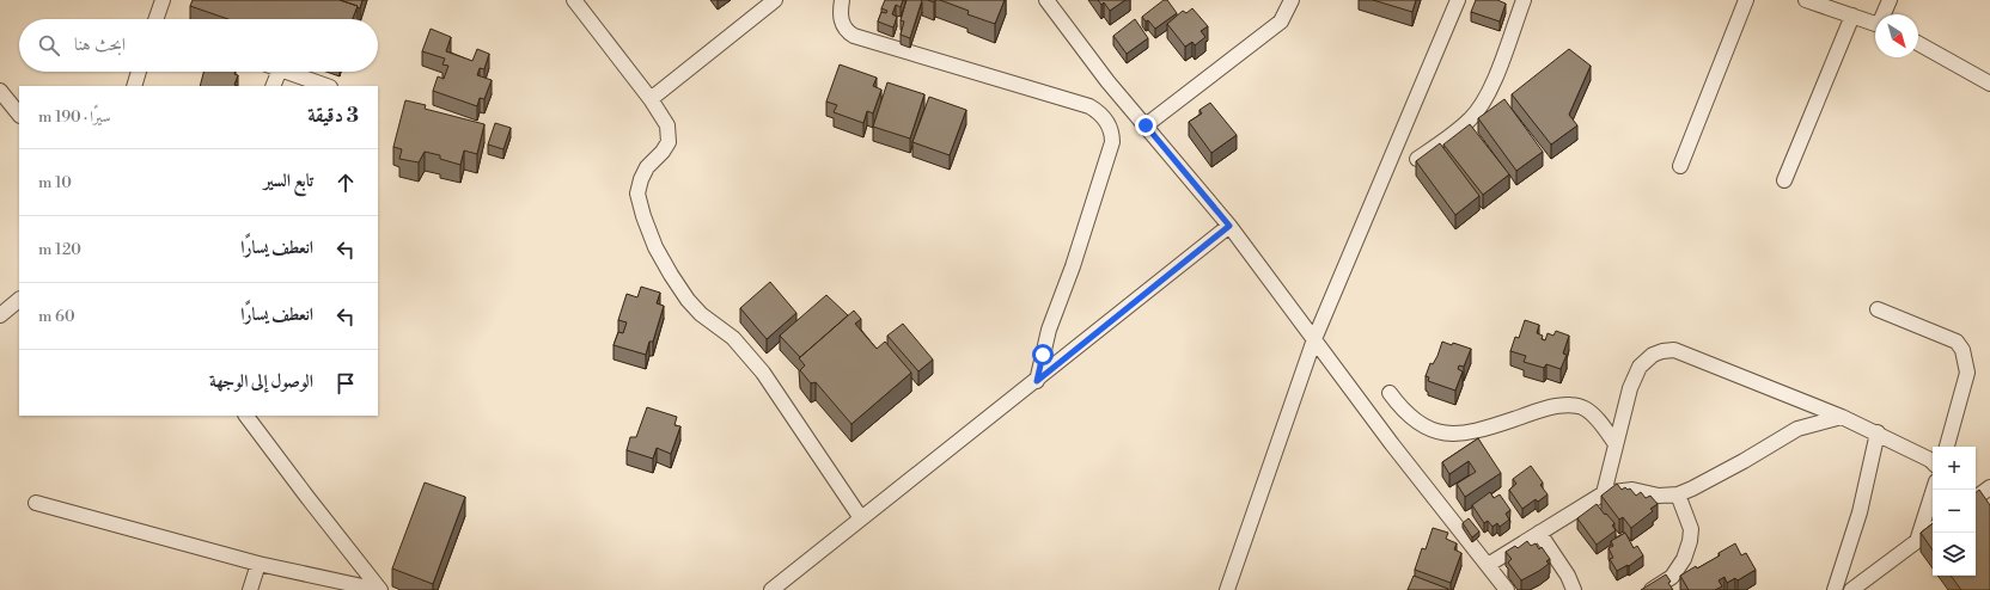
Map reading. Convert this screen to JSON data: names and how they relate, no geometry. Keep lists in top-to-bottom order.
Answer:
{
  "north": "bottom right",
  "page": {
    "search": "ابحث هنا",
    "heading": ["3 دقيقة", "سيرًا · 190 m"],
    "list": [
      ["تابع السير", "10 m"],
      ["انعطف يسارًا", "120 m"],
      ["انعطف يسارًا", "60 m"],
      "الوصول إلى الوجهة"
    ],
    "map_buttons": ["+", "−"]
  }
}
